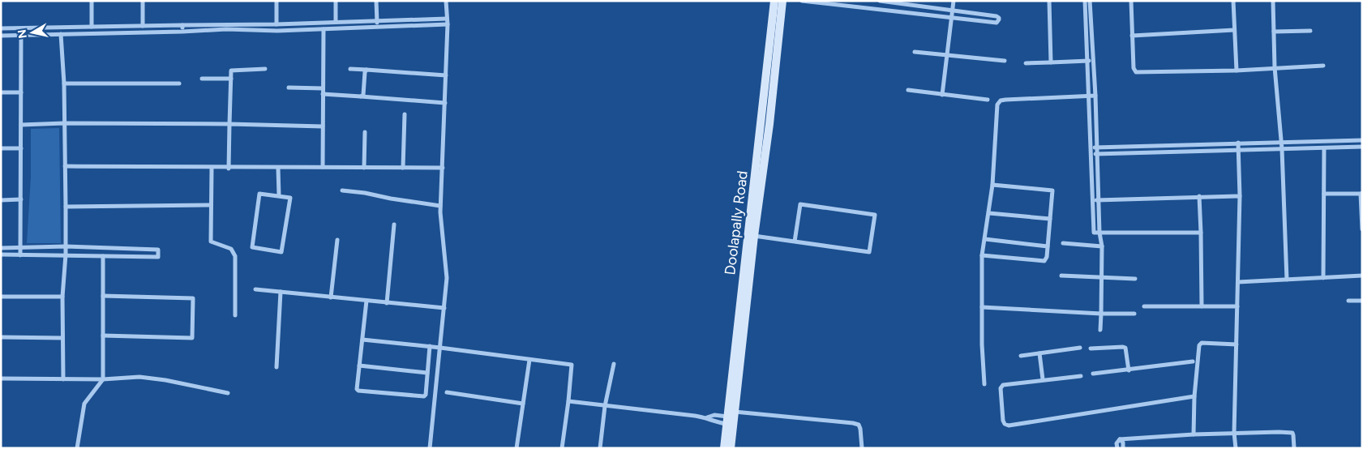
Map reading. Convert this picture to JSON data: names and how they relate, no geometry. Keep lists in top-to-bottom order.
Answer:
{
  "streets": {
    "main road": ["Doolapally Road"]
  },
  "north": "left"
}
